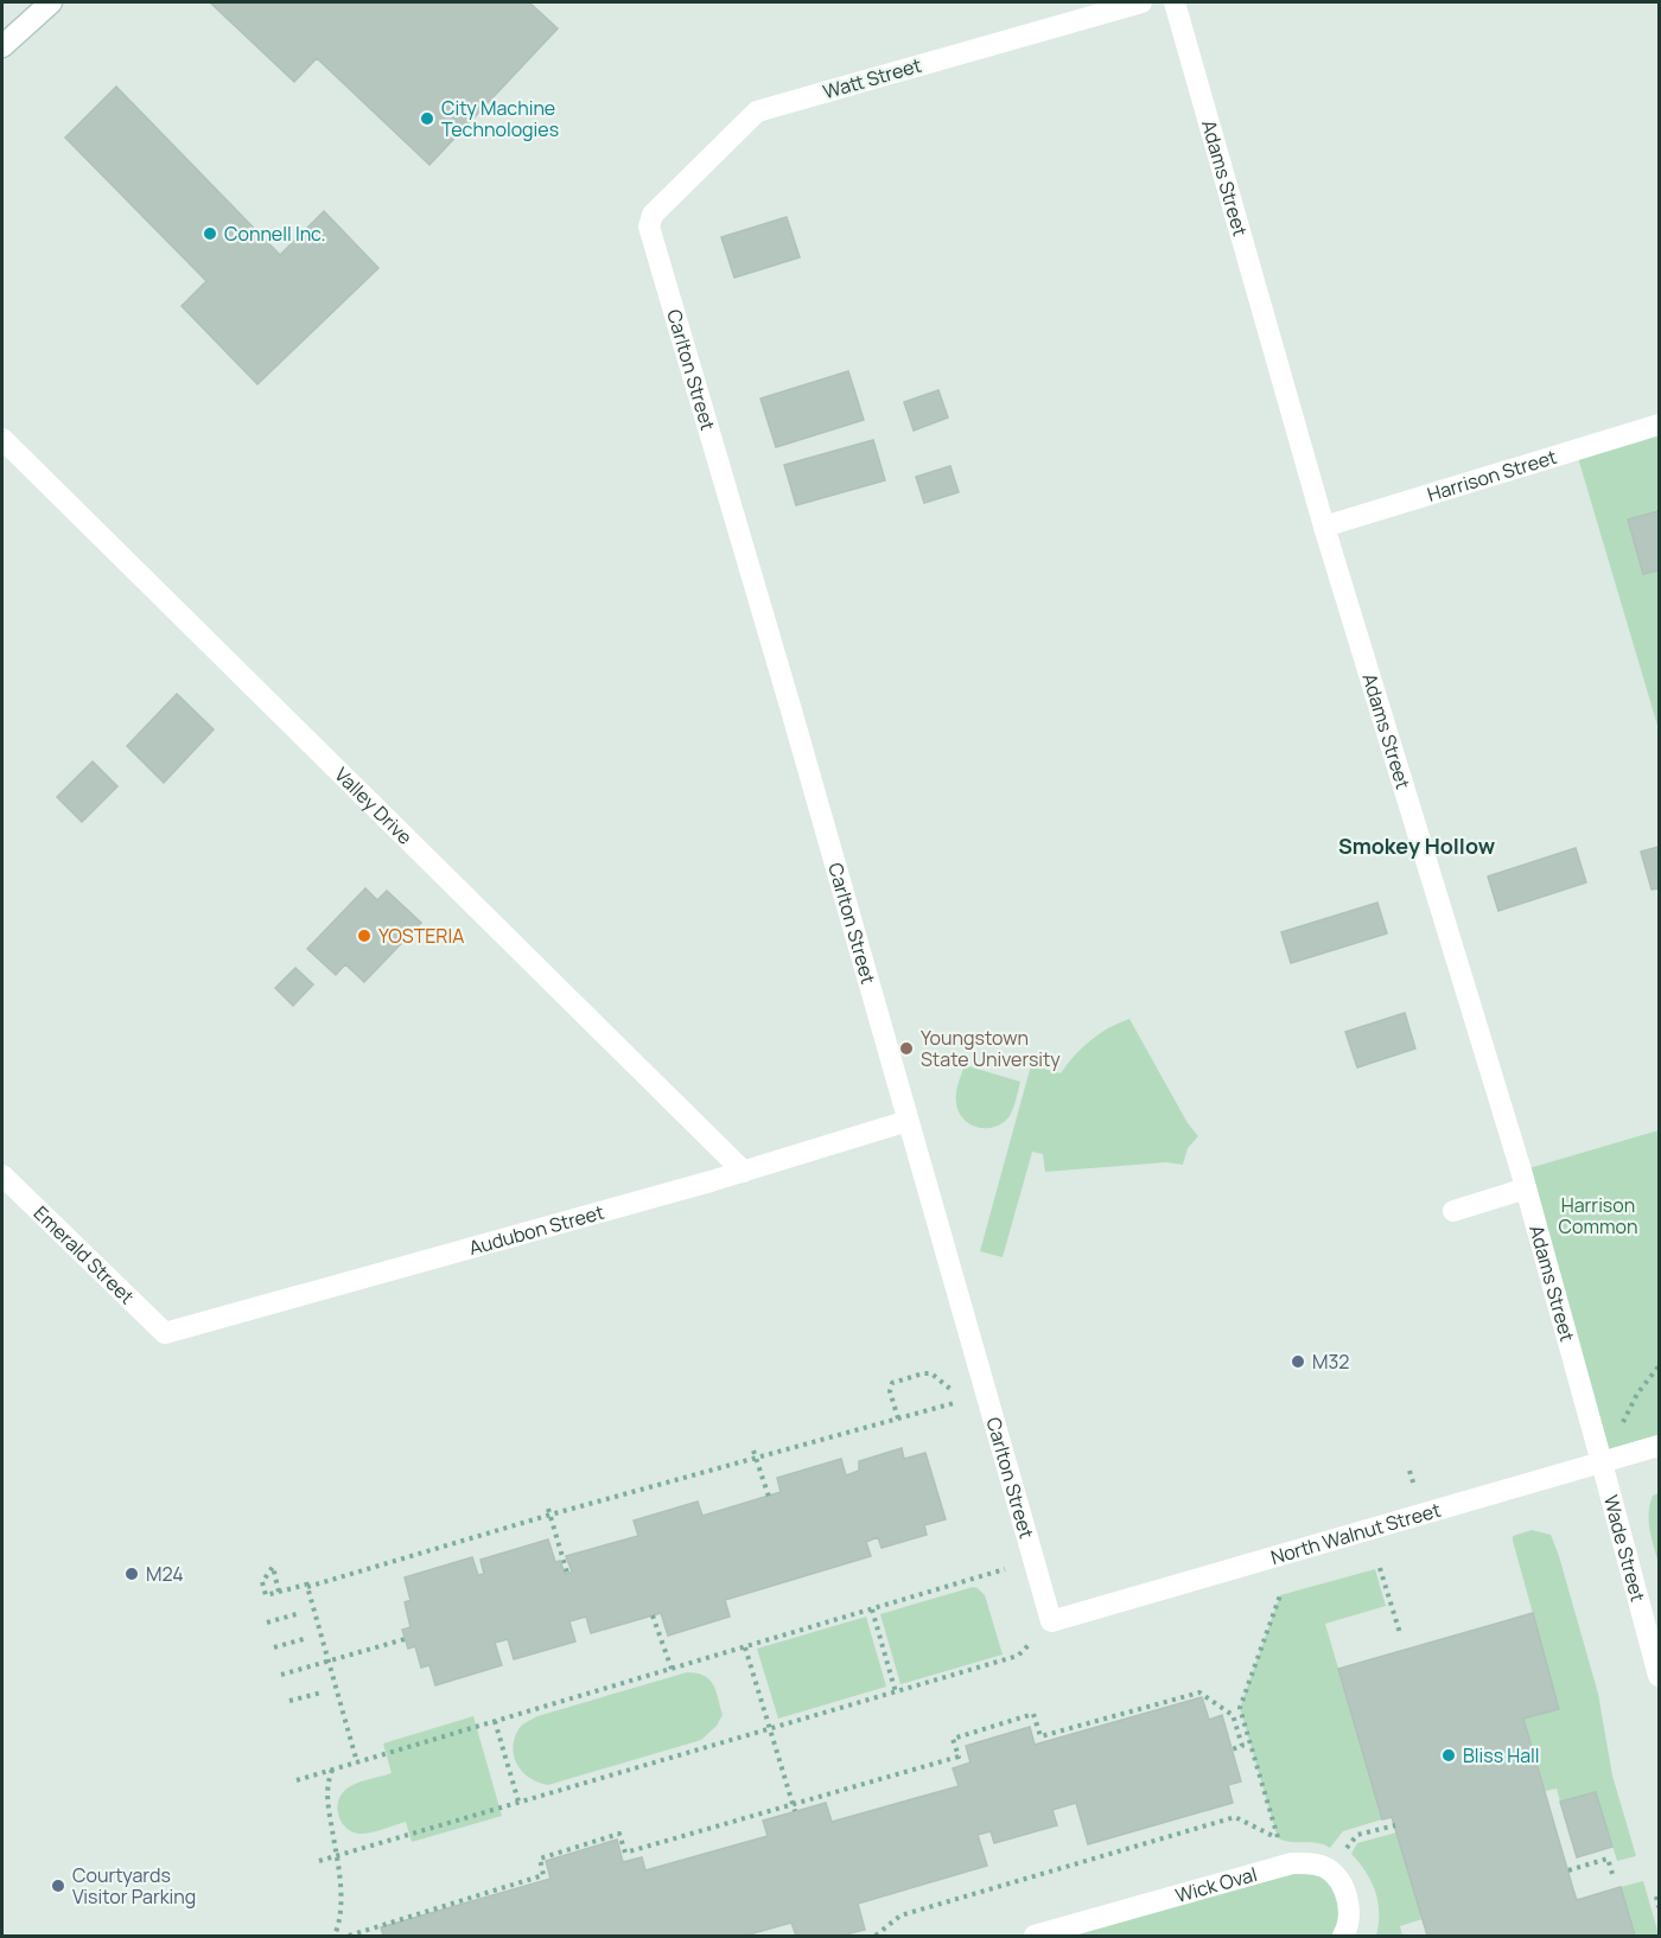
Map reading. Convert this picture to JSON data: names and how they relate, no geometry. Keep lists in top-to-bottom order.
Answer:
{
  "streets": {
    "street": [
      "Watt Street",
      "Adams Street",
      "Carlton Street",
      "Harrison Street",
      "Valley Drive",
      "Audubon Street",
      "Emerald Street",
      "North Walnut Street",
      "Wade Street",
      "Wick Oval"
    ]
  },
  "crossings": [
    ["Watt Street", "Carlton Street"],
    ["Adams Street", "Harrison Street"],
    ["Adams Street", "North Walnut Street"],
    ["Adams Street", "Wade Street"],
    ["Carlton Street", "Audubon Street"],
    ["Carlton Street", "North Walnut Street"],
    ["Valley Drive", "Audubon Street"],
    ["Audubon Street", "Emerald Street"],
    ["North Walnut Street", "Wade Street"]
  ],
  "districts": ["Smokey Hollow"],
  "parks": ["Harrison Common"],
  "places": [
    "City Machine Technologies",
    "Connell Inc.",
    "YOSTERIA",
    "Youngstown State University",
    "M32",
    "M24",
    "Bliss Hall",
    "Courtyards Visitor Parking"
  ]
}
